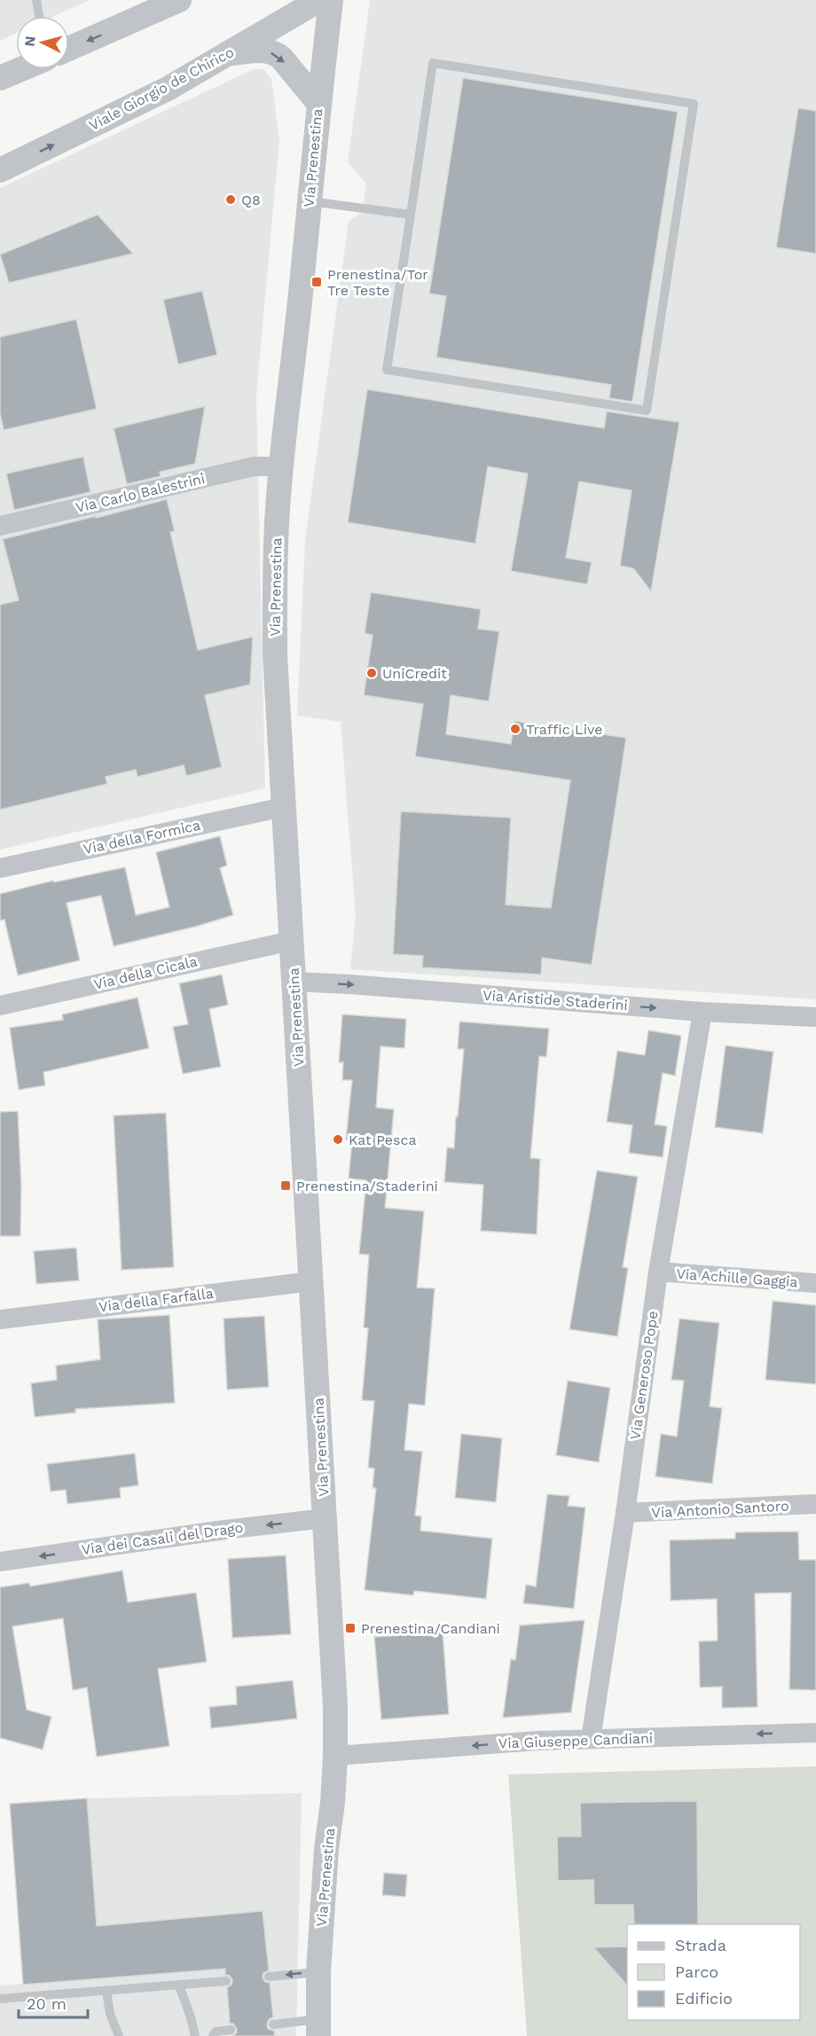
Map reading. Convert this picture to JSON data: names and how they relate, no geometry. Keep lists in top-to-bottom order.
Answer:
{
  "streets": {
    "street": [
      "Viale Giorgio de Chirico",
      "Via Prenestina",
      "Via Carlo Balestrini",
      "Via della Formica",
      "Via della Cicala",
      "Via Aristide Staderini",
      "Via Achille Gaggia",
      "Via della Farfalla",
      "Via Generoso Pope",
      "Via Antonio Santoro",
      "Via dei Casali del Drago",
      "Via Giuseppe Candiani"
    ]
  },
  "crossings": [
    ["Via Prenestina", "Via Carlo Balestrini"],
    ["Via Prenestina", "Via della Formica"],
    ["Via Prenestina", "Via della Cicala"],
    ["Via Prenestina", "Via Aristide Staderini"],
    ["Via Prenestina", "Via della Farfalla"],
    ["Via Prenestina", "Via dei Casali del Drago"],
    ["Via Prenestina", "Via Giuseppe Candiani"],
    ["Via Aristide Staderini", "Via Generoso Pope"],
    ["Via Achille Gaggia", "Via Generoso Pope"],
    ["Via Generoso Pope", "Via Antonio Santoro"],
    ["Via Generoso Pope", "Via Giuseppe Candiani"]
  ],
  "one_way": ["Via Aristide Staderini", "Via dei Casali del Drago", "Via Giuseppe Candiani"],
  "places": {
    "other": [
      "Q8",
      "UniCredit",
      "Traffic Live",
      "Kat Pesca"
    ],
    "transit": ["Prenestina/Tor Tre Teste", "Prenestina/Staderini", "Prenestina/Candiani"]
  },
  "legend": ["Strada", "Parco", "Edificio"],
  "scale_bar": "20 m",
  "north": "left"
}
